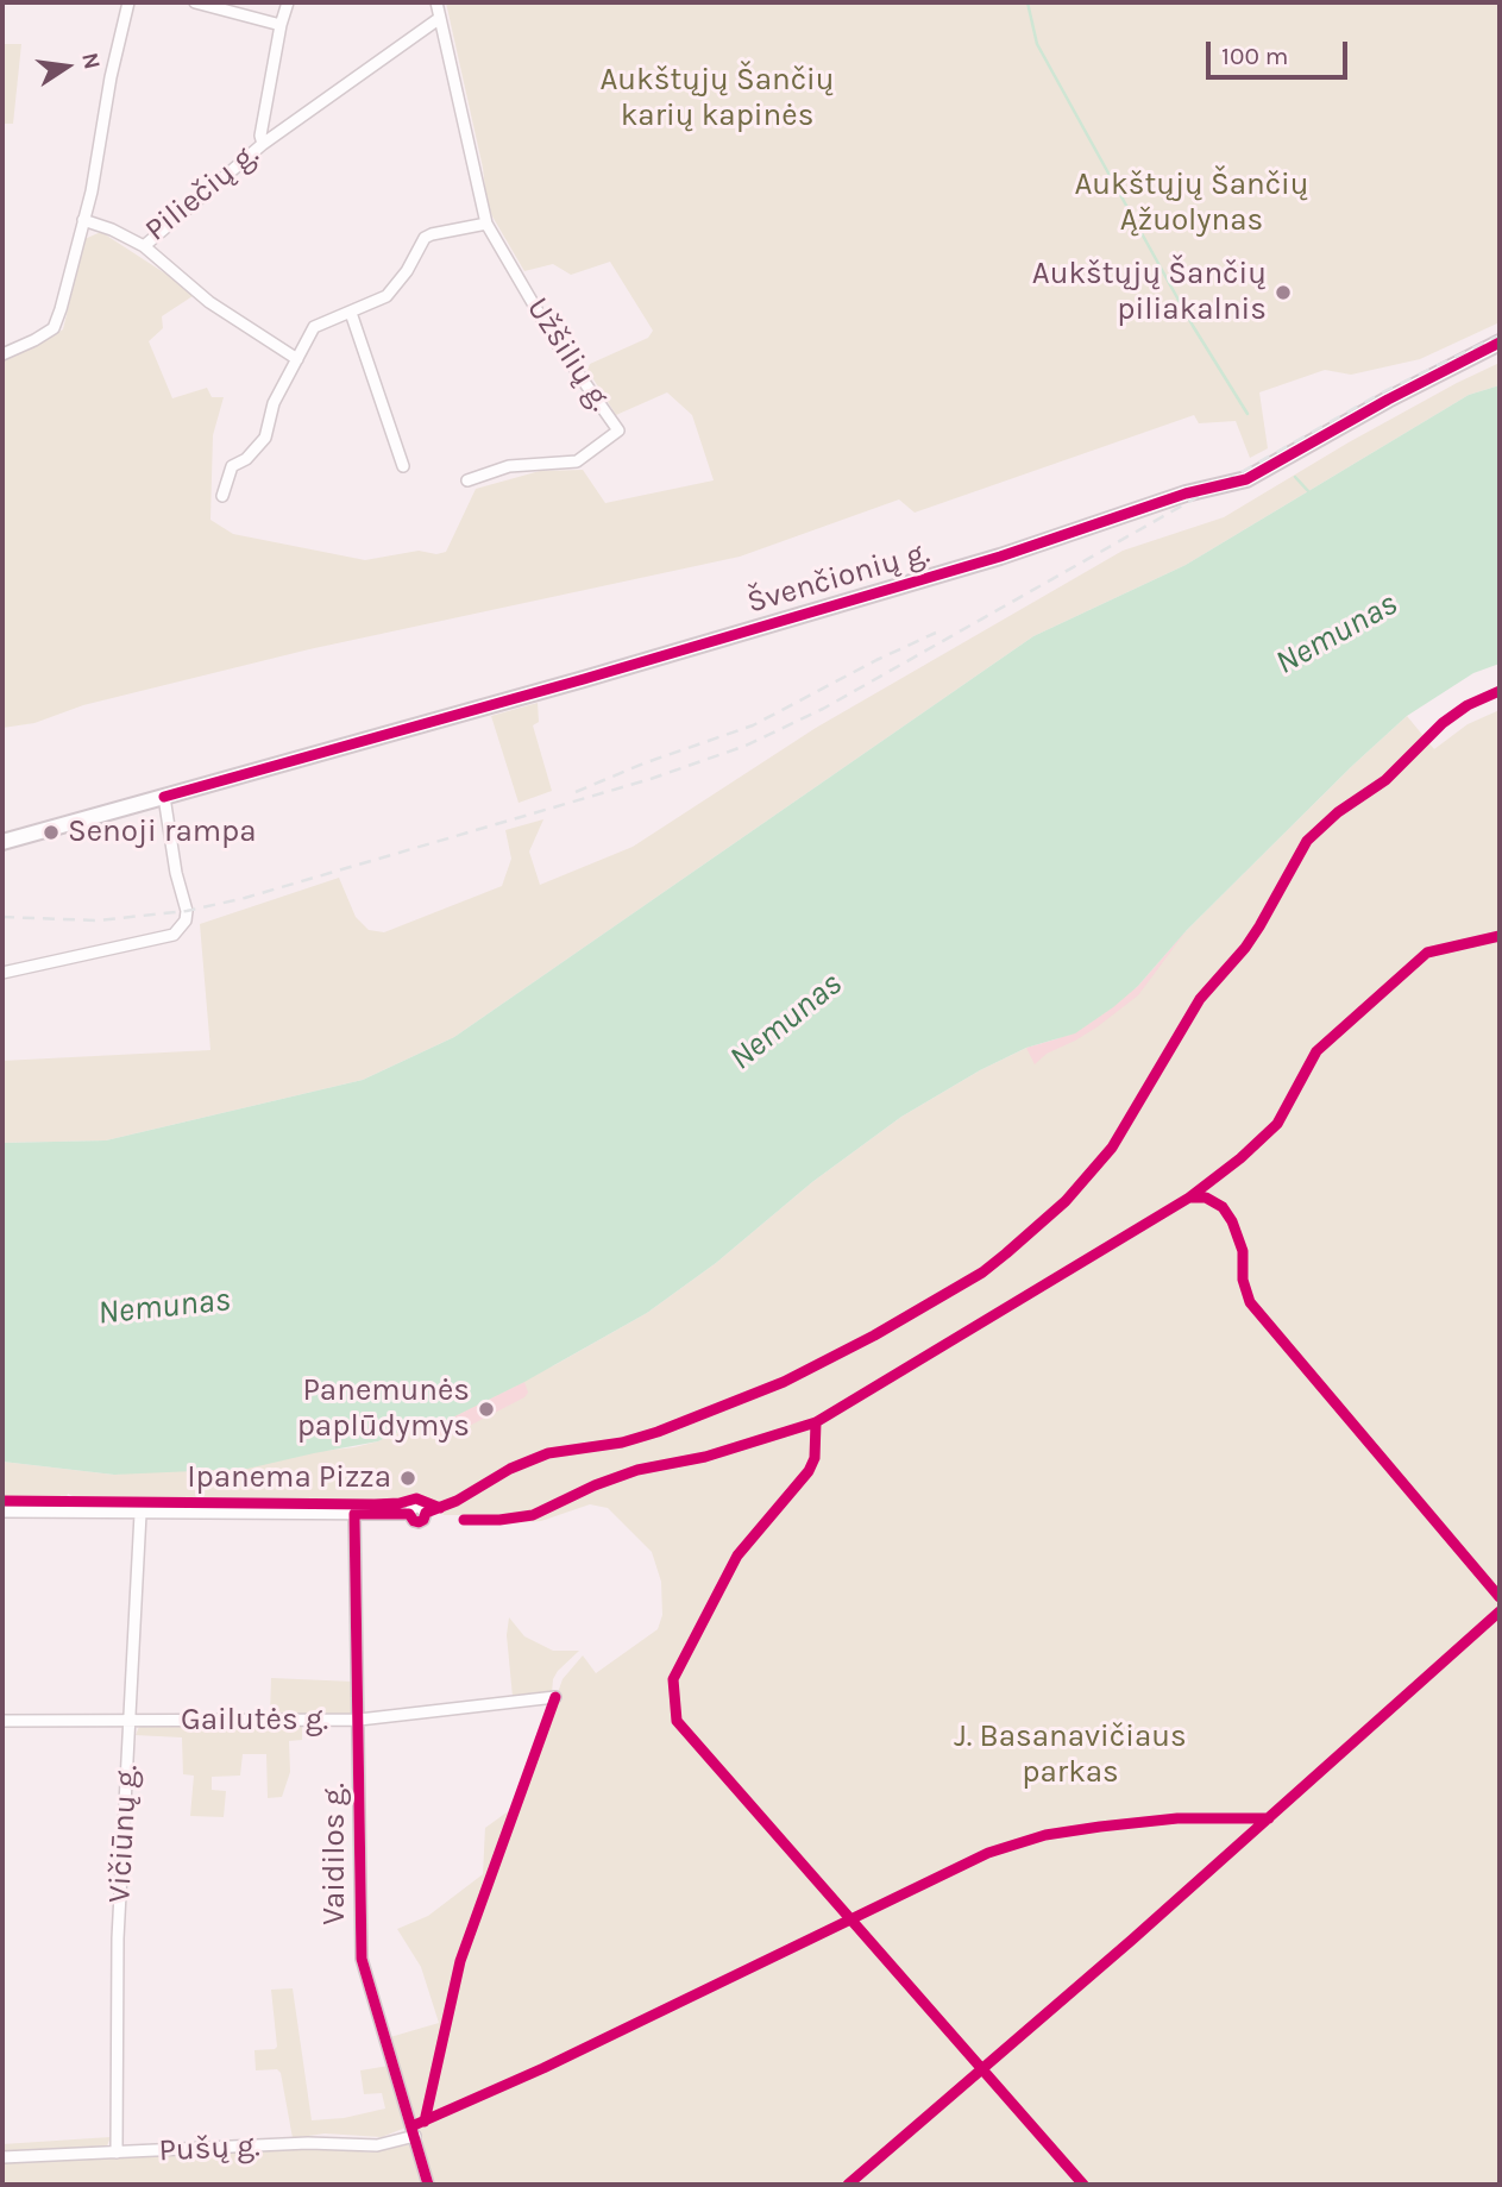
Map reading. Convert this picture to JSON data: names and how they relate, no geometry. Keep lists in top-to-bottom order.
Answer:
{
  "streets": {
    "street": [
      "Piliečių g.",
      "Užšilių g.",
      "Švenčionių g.",
      "Gailutės g.",
      "Vičiūnų g.",
      "Vaidilos g.",
      "Pušų g."
    ]
  },
  "crossings": [
    ["Piliečių g.", "Užšilių g."],
    ["Gailutės g.", "Vičiūnų g."],
    ["Gailutės g.", "Vaidilos g."],
    ["Vičiūnų g.", "Pušų g."],
    ["Vaidilos g.", "Pušų g."]
  ],
  "water": ["Nemunas"],
  "parks": ["Aukštųjų Šančių karių kapinės", "Aukštųjų Šančių Ąžuolynas", "J. Basanavičiaus parkas"],
  "places": [
    "Aukštųjų Šančių piliakalnis",
    "Senoji rampa",
    "Panemunės paplūdymys",
    "Ipanema Pizza"
  ],
  "scale_bar": "100 m",
  "north": "right"
}
